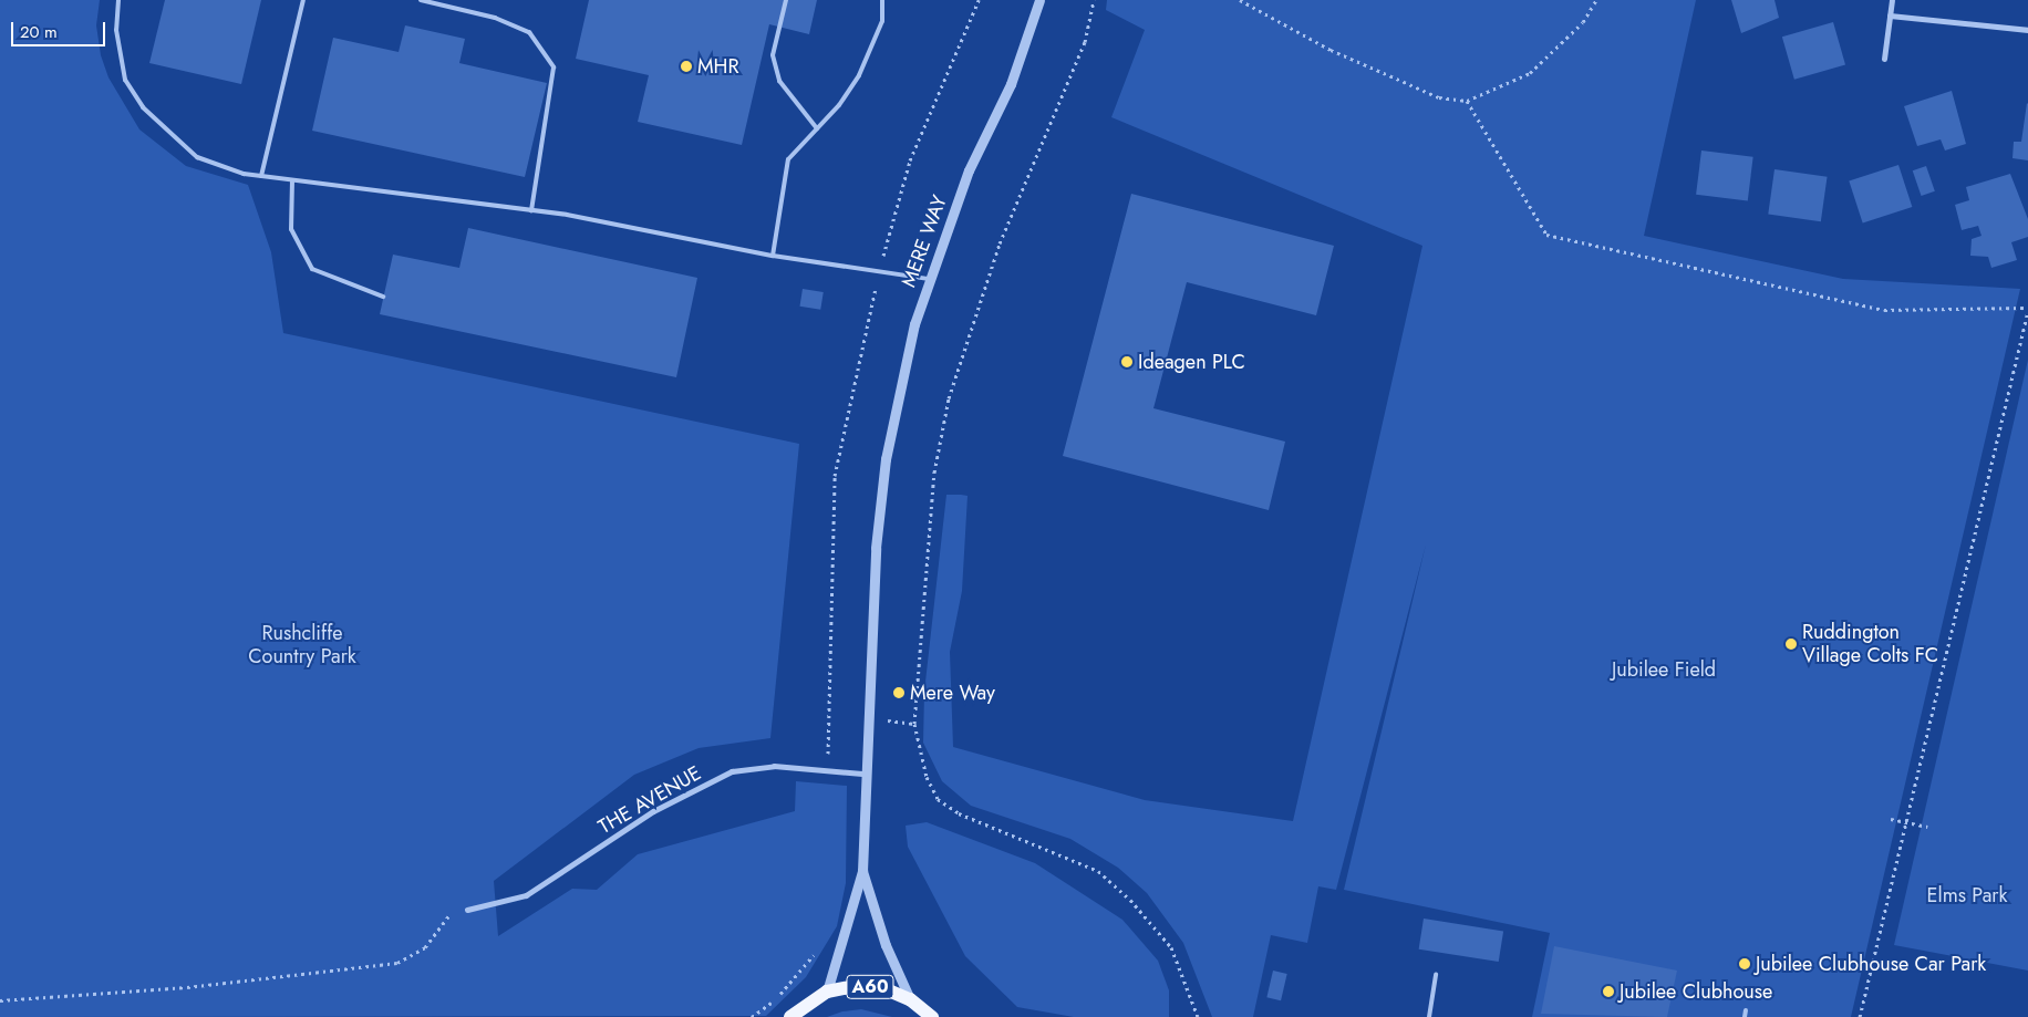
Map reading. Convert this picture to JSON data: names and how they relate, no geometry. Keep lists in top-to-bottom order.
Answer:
{
  "streets": {
    "main road": ["A60"],
    "street": ["MERE WAY", "THE AVENUE"]
  },
  "crossings": [
    ["MERE WAY", "THE AVENUE"],
    ["MERE WAY", "A60"]
  ],
  "parks": ["Rushcliffe Country Park", "Jubilee Field", "Elms Park"],
  "places": [
    "MHR",
    "Ideagen PLC",
    "Ruddington Village Colts FC",
    "Mere Way",
    "Jubilee Clubhouse Car Park",
    "Jubilee Clubhouse"
  ],
  "scale_bar": "20 m"
}
